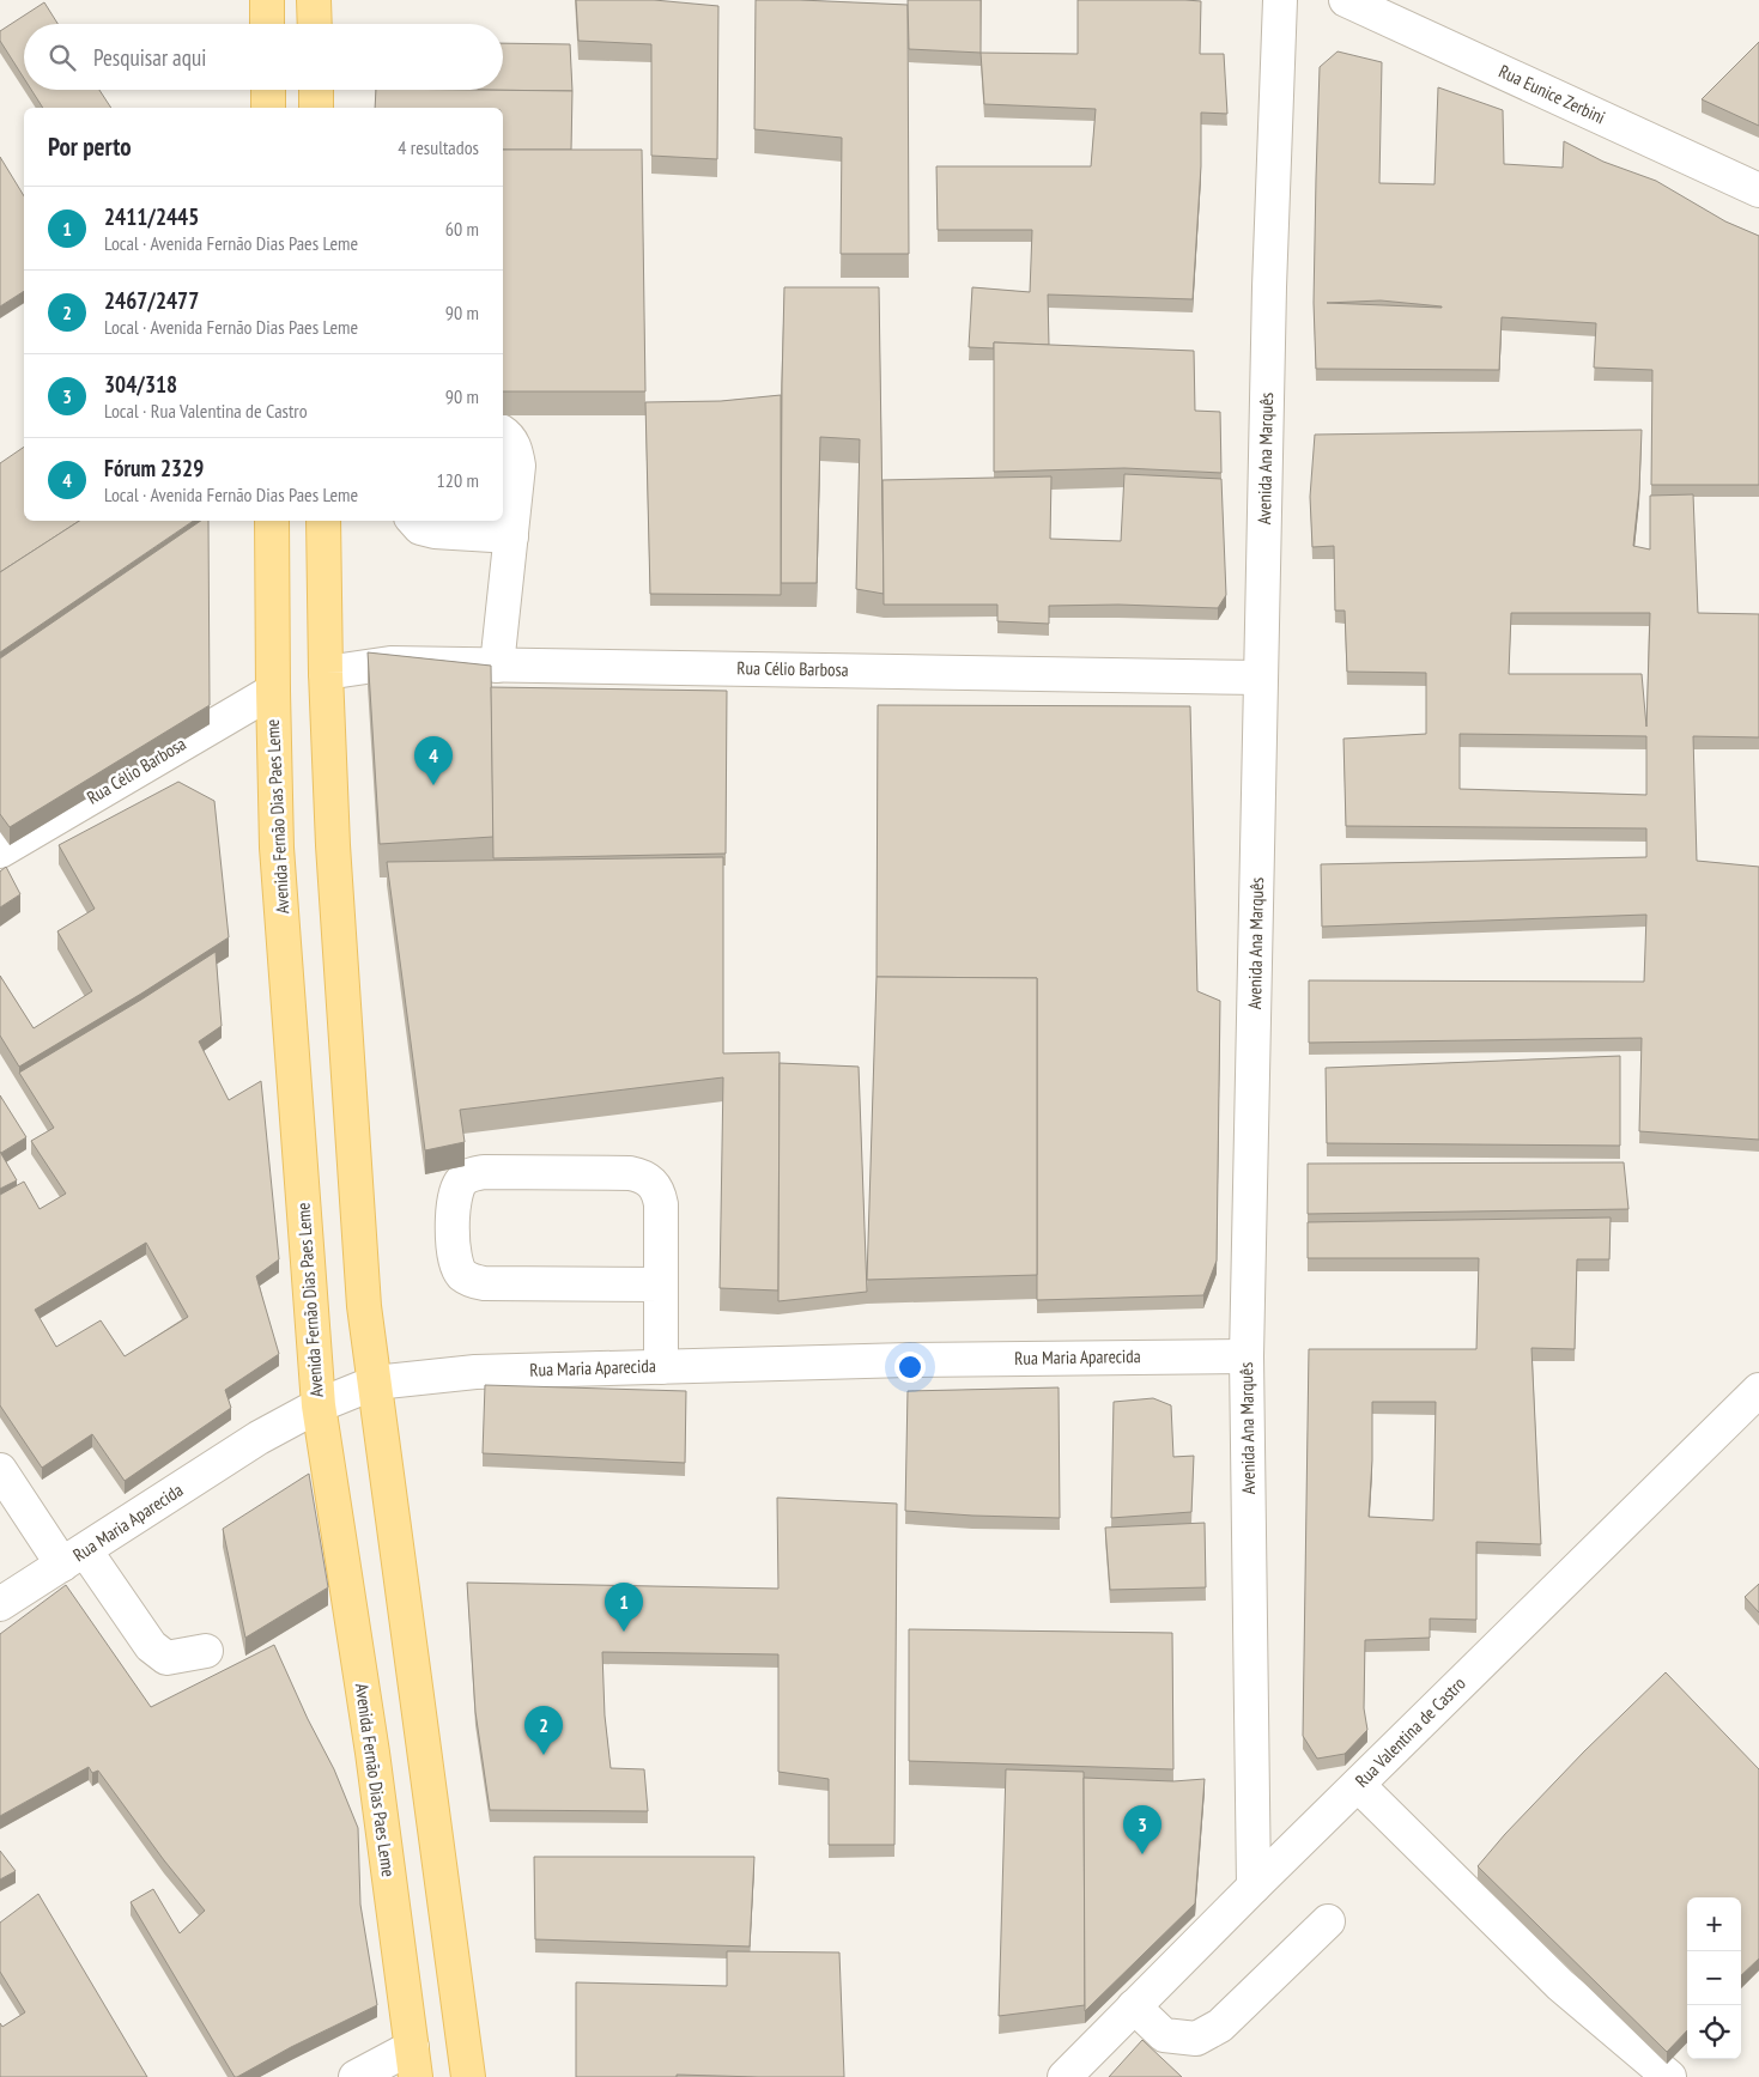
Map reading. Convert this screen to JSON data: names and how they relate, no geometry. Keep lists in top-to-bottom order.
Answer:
{
  "streets": {
    "main road": ["Avenida Fernão Dias Paes Leme"],
    "street": [
      "Rua Eunice Zerbini",
      "Avenida Ana Marquês",
      "Rua Célio Barbosa",
      "Rua Maria Aparecida",
      "Rua Valentina de Castro"
    ]
  },
  "crossings": [
    ["Avenida Ana Marquês", "Rua Célio Barbosa"],
    ["Avenida Ana Marquês", "Rua Maria Aparecida"],
    ["Avenida Ana Marquês", "Rua Valentina de Castro"],
    ["Rua Célio Barbosa", "Avenida Fernão Dias Paes Leme"],
    ["Avenida Fernão Dias Paes Leme", "Rua Maria Aparecida"]
  ],
  "page": {
    "search": "Pesquisar aqui",
    "heading": ["Por perto", "4 resultados"],
    "list": [
      {
        "mark": "1",
        "name": "2411/2445",
        "note": "Local · Avenida Fernão Dias Paes Leme",
        "value": "60 m"
      },
      {
        "mark": "2",
        "name": "2467/2477",
        "note": "Local · Avenida Fernão Dias Paes Leme",
        "value": "90 m"
      },
      {
        "mark": "3",
        "name": "304/318",
        "note": "Local · Rua Valentina de Castro",
        "value": "90 m"
      },
      {
        "mark": "4",
        "name": "Fórum 2329",
        "note": "Local · Avenida Fernão Dias Paes Leme",
        "value": "120 m"
      }
    ],
    "pins": [
      "4",
      "1",
      "2",
      "3"
    ],
    "map_buttons": ["+", "−"]
  }
}
